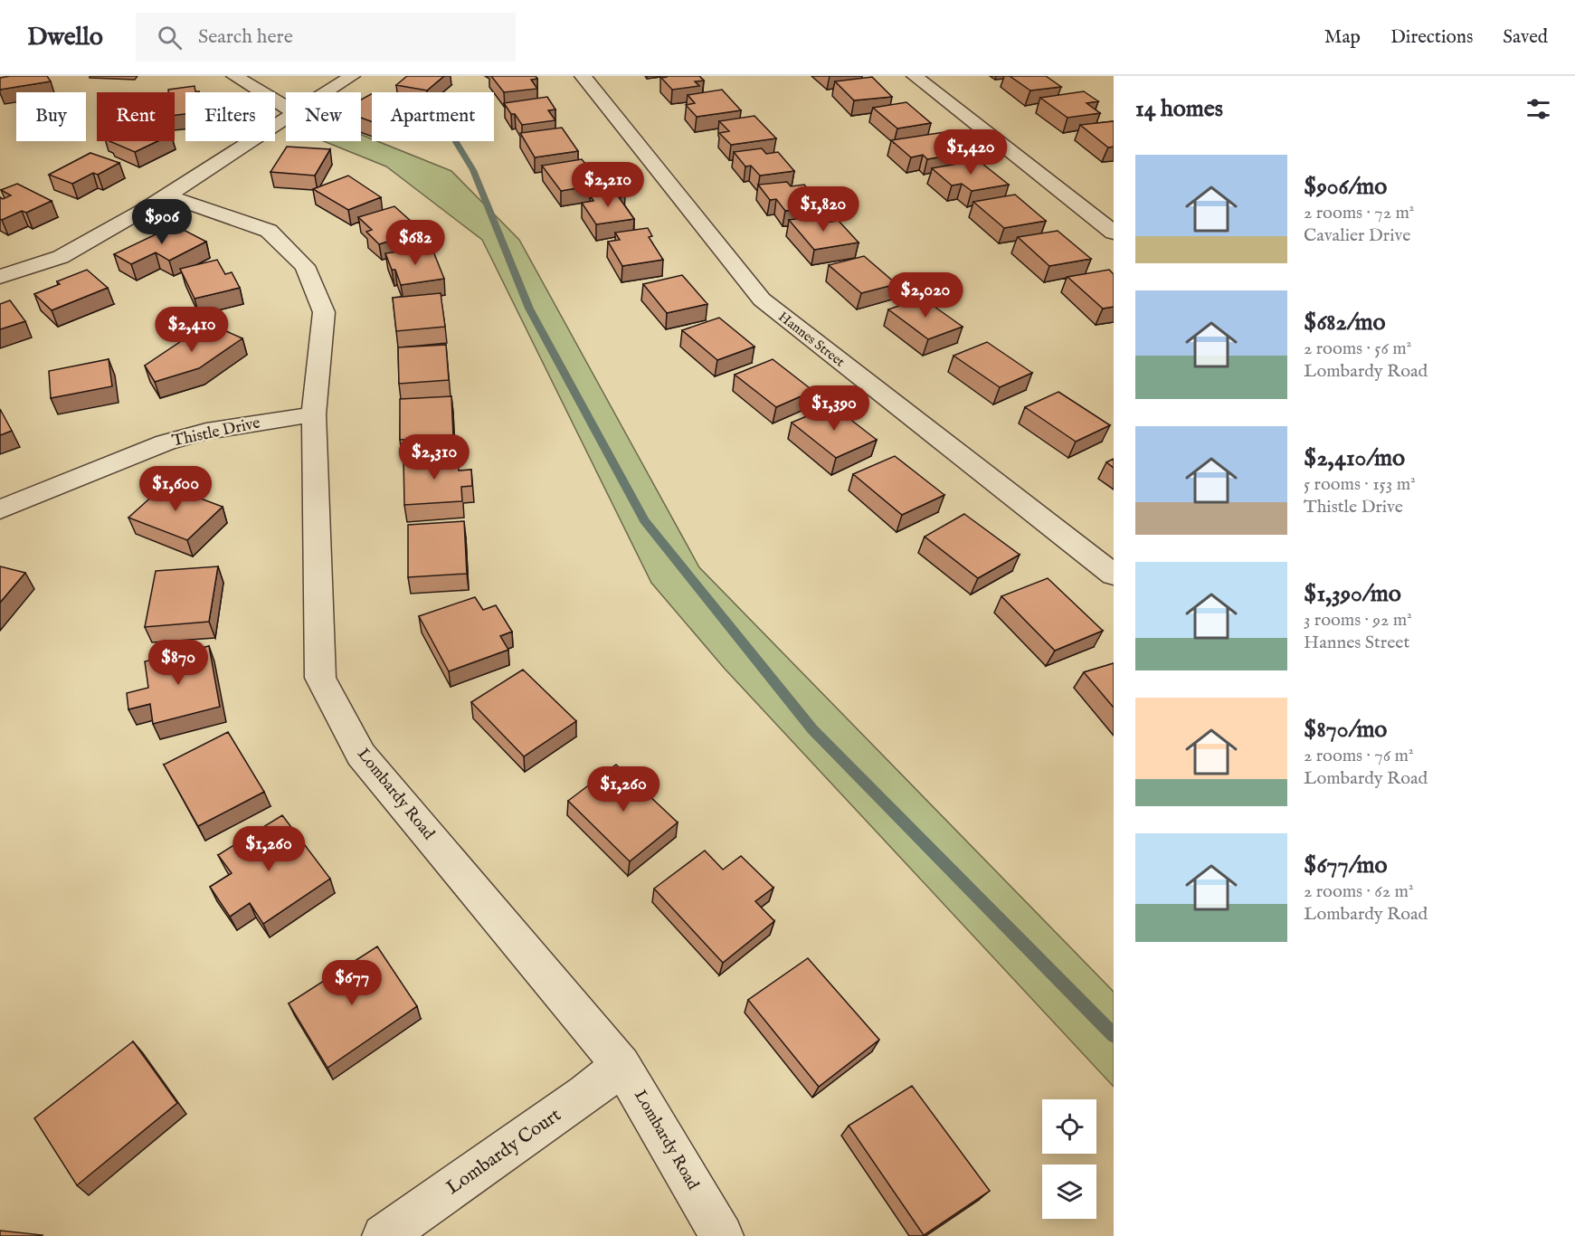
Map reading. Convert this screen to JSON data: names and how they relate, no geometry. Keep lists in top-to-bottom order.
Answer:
{
  "streets": {
    "street": [
      "Hannes Street",
      "Thistle Drive",
      "Lombardy Road",
      "Lombardy Court"
    ]
  },
  "crossings": [
    ["Thistle Drive", "Lombardy Road"],
    ["Lombardy Road", "Lombardy Court"]
  ],
  "page": {
    "header": "Dwello",
    "search": "Search here",
    "nav": ["Map", "Directions", "Saved"],
    "heading": "14 homes",
    "chip": [
      "Buy",
      "Rent",
      "Filters",
      "New",
      "Apartment"
    ],
    "price": [
      "$1,420",
      "$2,210",
      "$1,820",
      "$906",
      "$682",
      "$2,020",
      "$2,410",
      "$1,390",
      "$2,310",
      "$1,600",
      "$870",
      "$1,260",
      "$1,260",
      "$677"
    ],
    "list": [
      {
        "name": "$906/mo",
        "note": "2 rooms · 72 m² · Cavalier Drive"
      },
      {
        "name": "$682/mo",
        "note": "2 rooms · 56 m² · Lombardy Road"
      },
      {
        "name": "$2,410/mo",
        "note": "5 rooms · 153 m² · Thistle Drive"
      },
      {
        "name": "$1,390/mo",
        "note": "3 rooms · 92 m² · Hannes Street"
      },
      {
        "name": "$870/mo",
        "note": "2 rooms · 76 m² · Lombardy Road"
      },
      {
        "name": "$677/mo",
        "note": "2 rooms · 62 m² · Lombardy Road"
      }
    ]
  }
}
